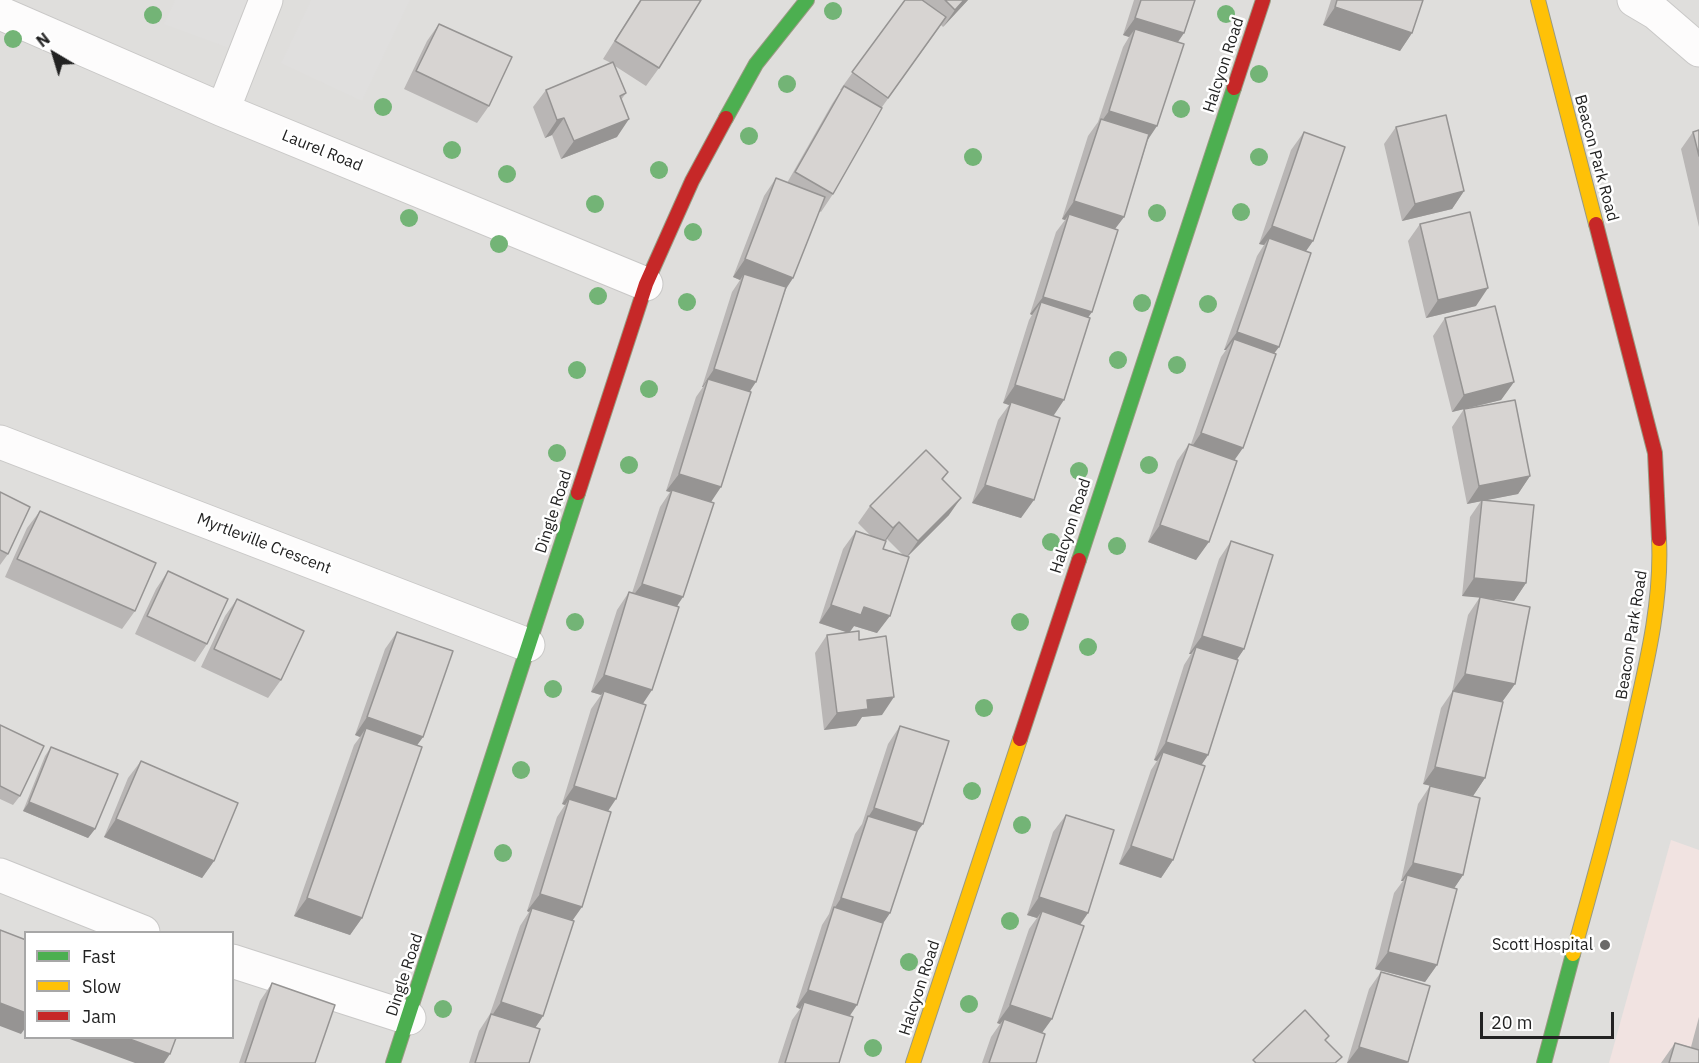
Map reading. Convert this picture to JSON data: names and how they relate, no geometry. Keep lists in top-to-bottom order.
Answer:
{
  "streets": {
    "street": [
      "Halcyon Road",
      "Laurel Road",
      "Beacon Park Road",
      "Dingle Road",
      "Myrtleville Crescent"
    ]
  },
  "crossings": [
    ["Laurel Road", "Dingle Road"],
    ["Dingle Road", "Myrtleville Crescent"]
  ],
  "places": ["Scott Hospital"],
  "legend": ["Fast", "Slow", "Jam"],
  "scale_bar": "20 m",
  "north": "top left"
}
